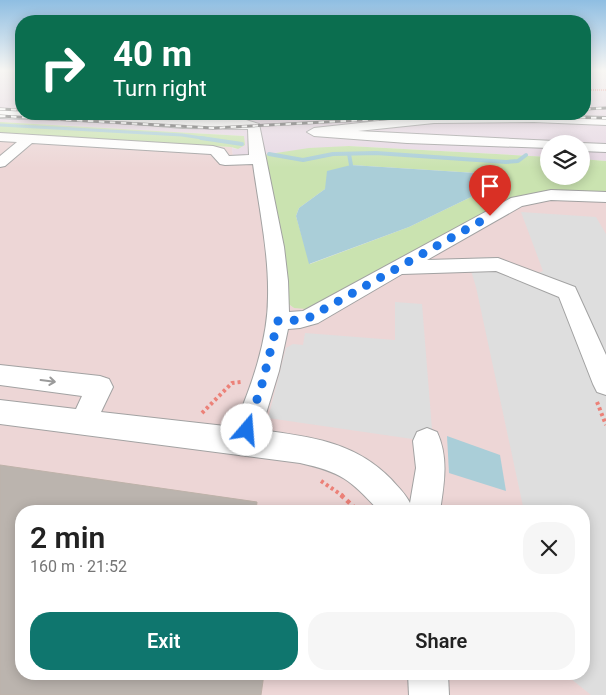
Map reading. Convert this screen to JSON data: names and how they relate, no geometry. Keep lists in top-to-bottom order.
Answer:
{
  "page": {
    "turn": ["40 m", "Turn right"],
    "heading": ["2 min", "160 m · 21:52"],
    "buttons": ["Exit", "Share"]
  }
}
